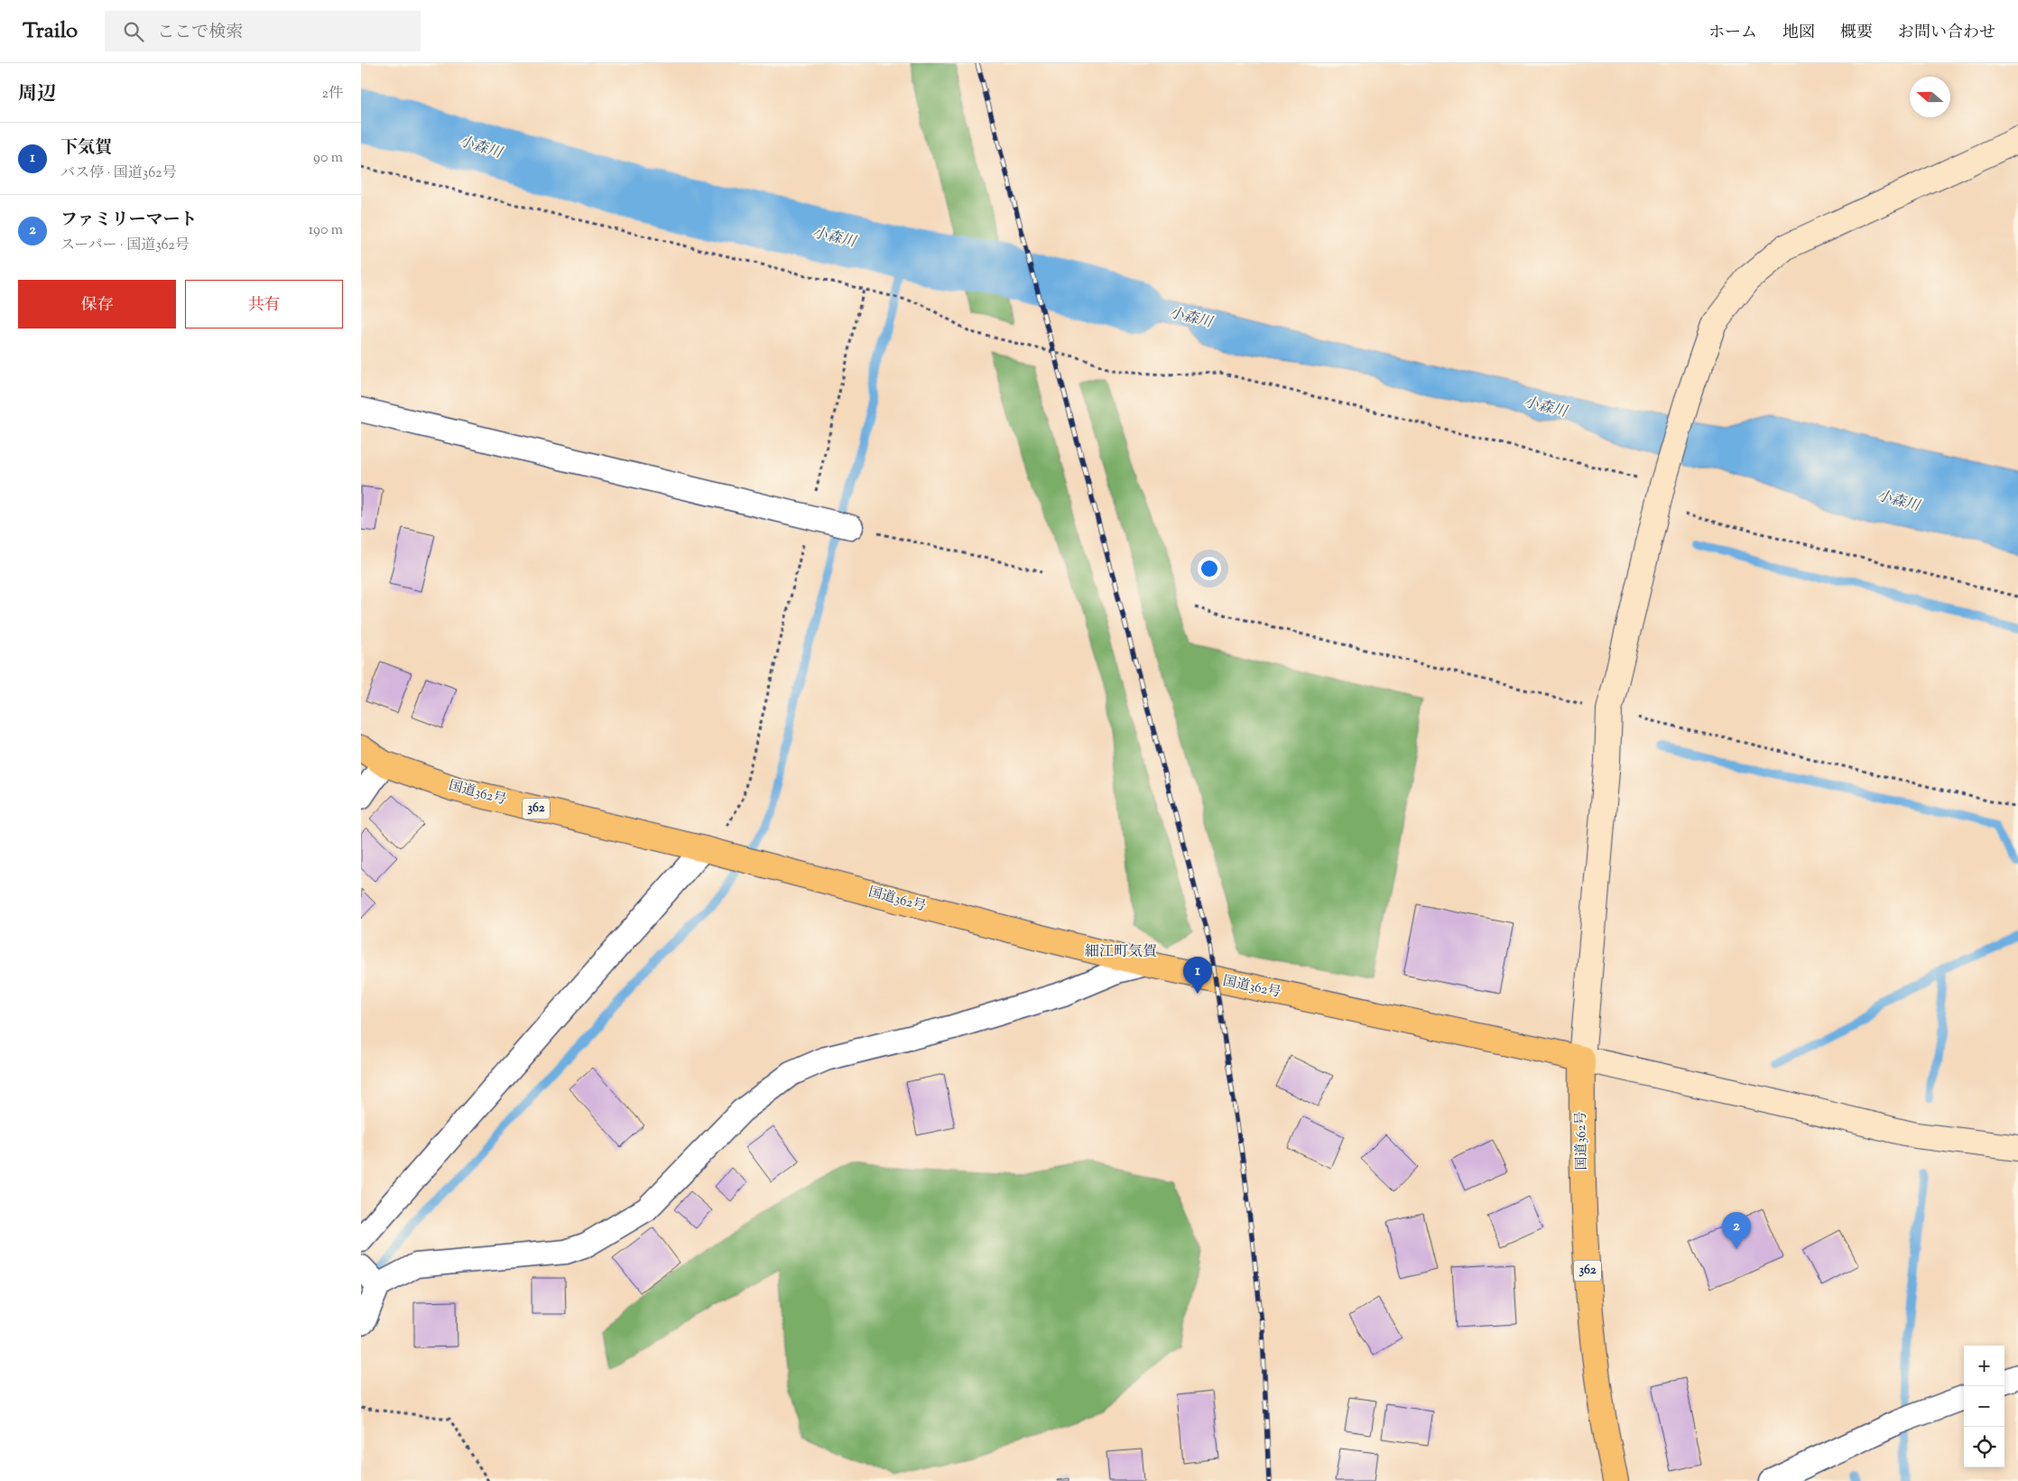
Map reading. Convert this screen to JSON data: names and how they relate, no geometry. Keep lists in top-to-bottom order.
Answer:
{
  "streets": {
    "highway": ["国道362号", "362"]
  },
  "districts": ["細江町気賀"],
  "water": ["小森川"],
  "north": "left",
  "page": {
    "header": "Trailo",
    "search": "ここで検索",
    "nav": [
      "ホーム",
      "地図",
      "概要",
      "お問い合わせ"
    ],
    "heading": ["周辺", "2件"],
    "list": [
      {
        "mark": "1",
        "name": "下気賀",
        "note": "バス停 · 国道362号",
        "value": "90 m"
      },
      {
        "mark": "2",
        "name": "ファミリーマート",
        "note": "スーパー · 国道362号",
        "value": "190 m"
      }
    ],
    "buttons": ["保存", "共有"],
    "pins": ["1", "2"],
    "map_buttons": ["+", "−"]
  }
}
